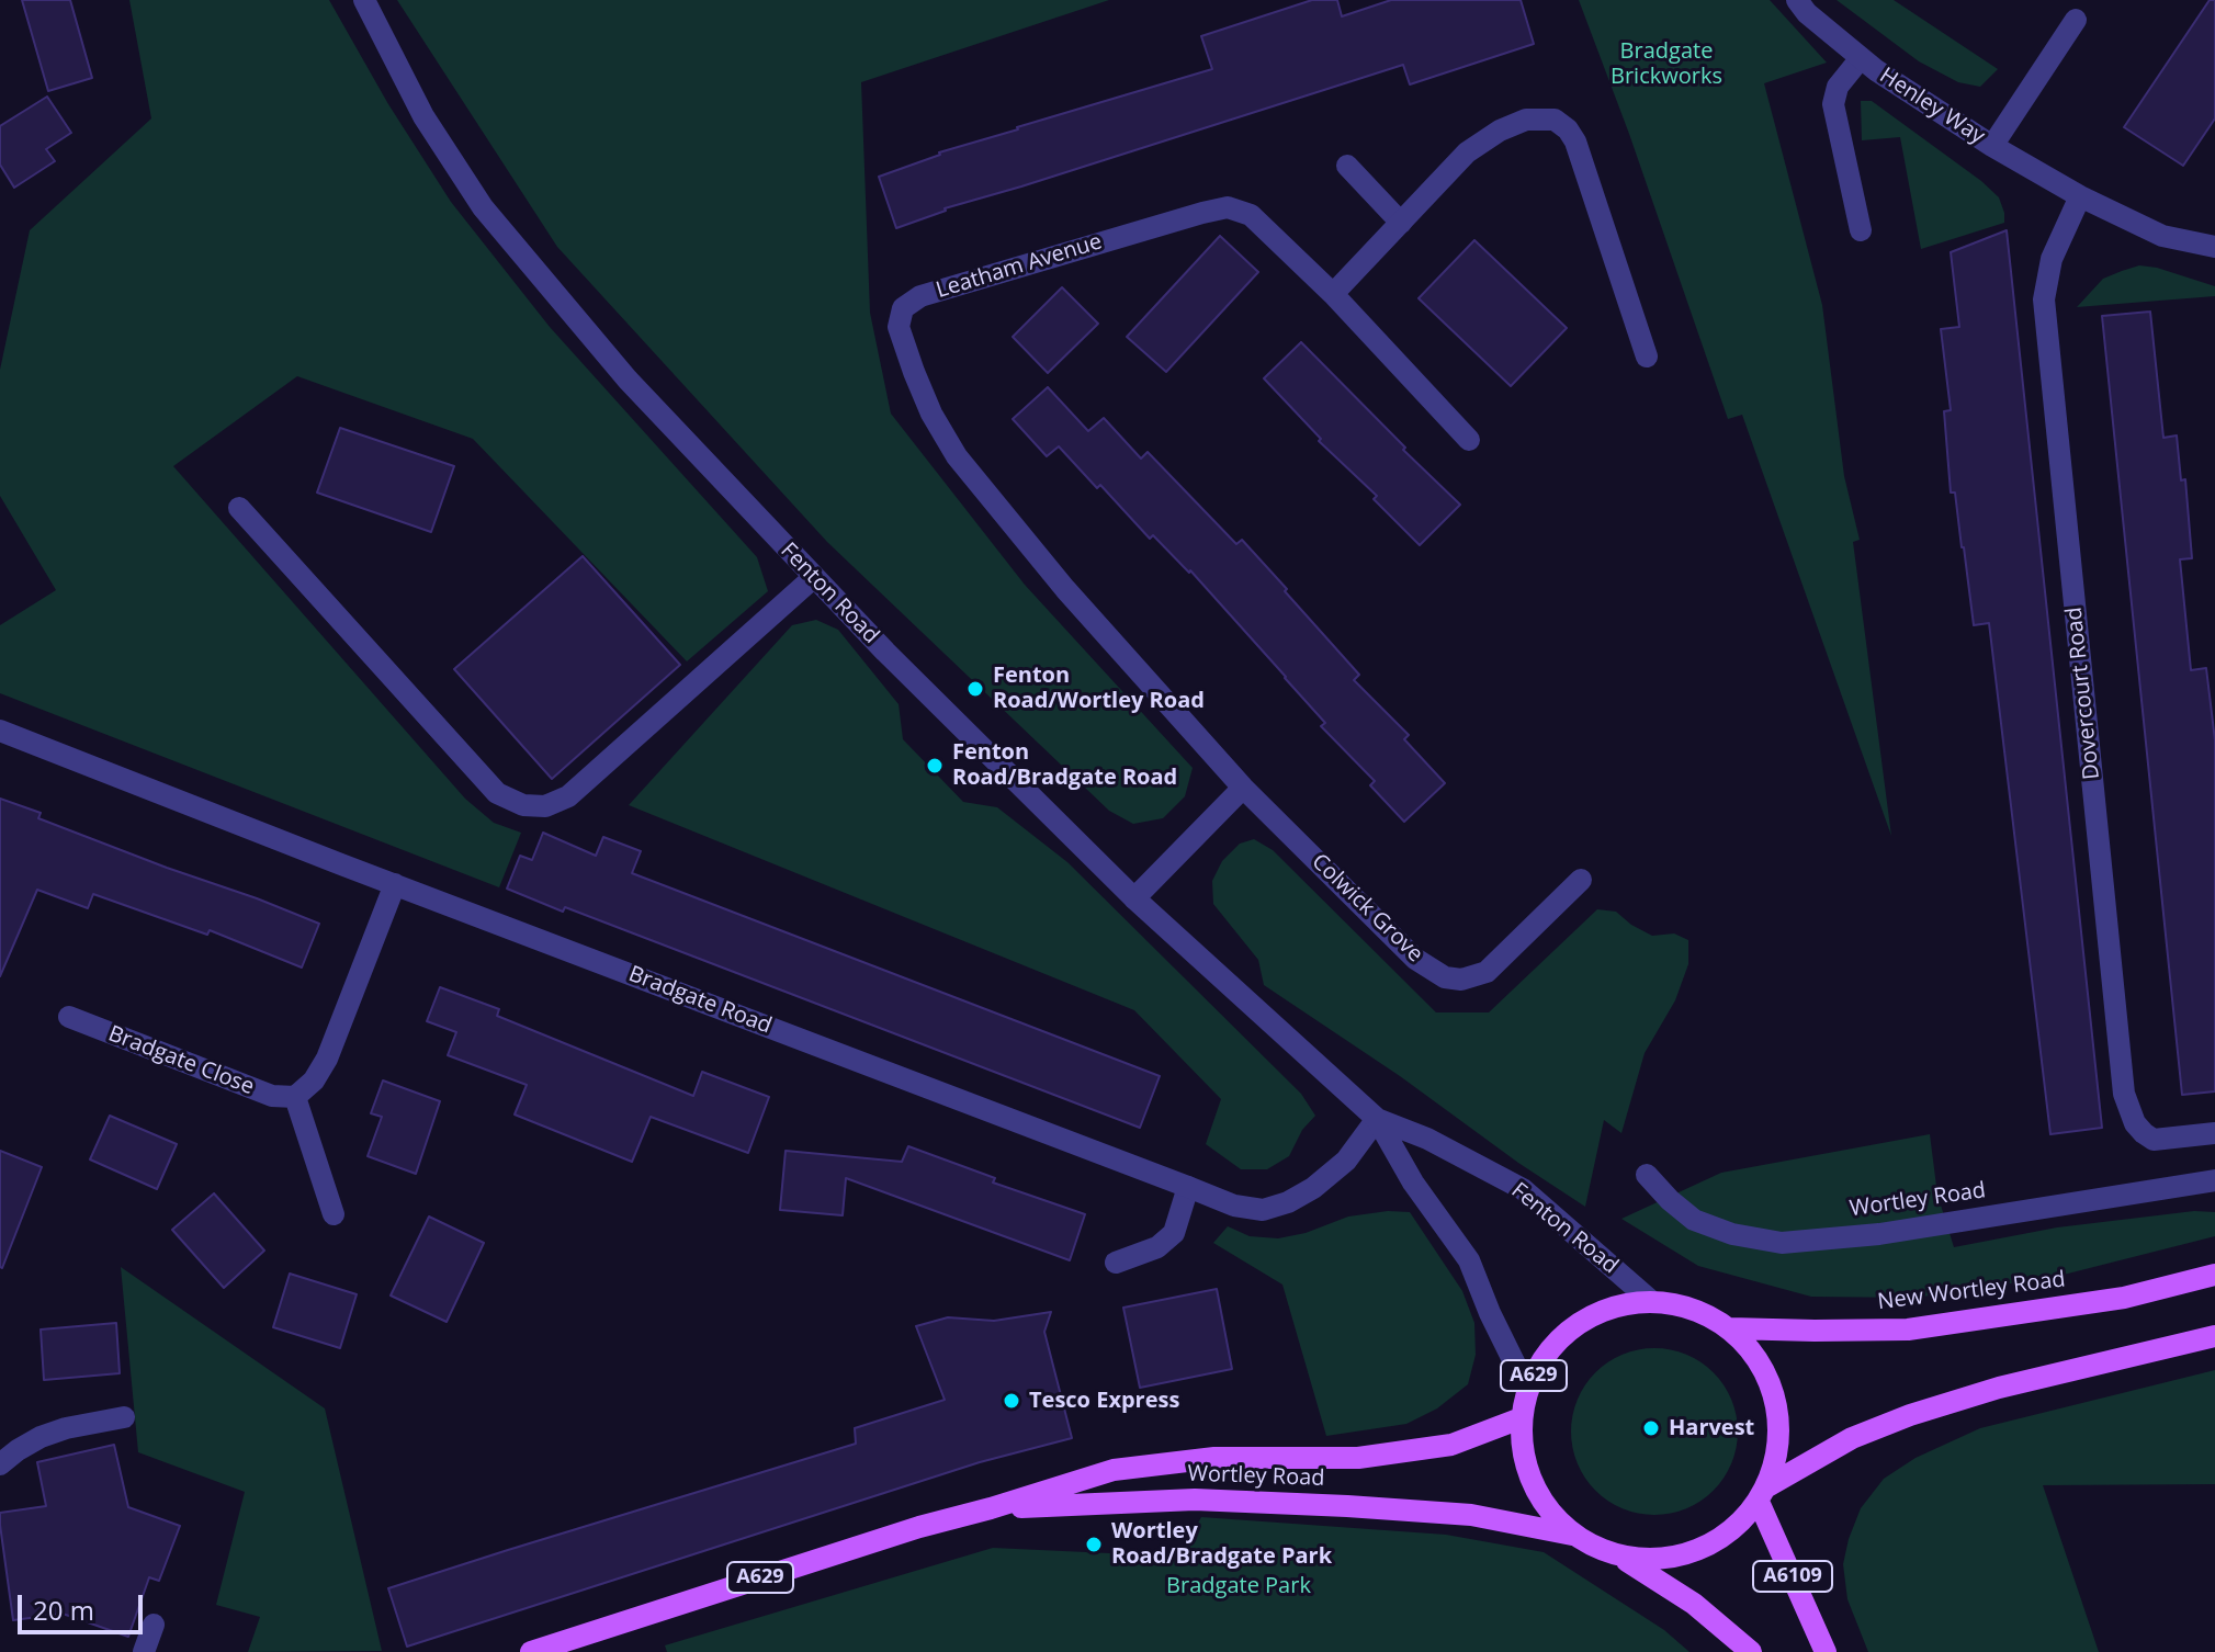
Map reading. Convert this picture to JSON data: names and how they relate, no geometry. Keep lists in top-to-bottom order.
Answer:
{
  "streets": {
    "main road": [
      "Wortley Road",
      "New Wortley Road",
      "A629",
      "A6109"
    ],
    "street": [
      "Henley Way",
      "Leatham Avenue",
      "Fenton Road",
      "Dovercourt Road",
      "Colwick Grove",
      "Bradgate Road",
      "Bradgate Close"
    ]
  },
  "crossings": [
    ["Henley Way", "Dovercourt Road"],
    ["Leatham Avenue", "Colwick Grove"],
    ["Fenton Road", "Bradgate Road"],
    ["Fenton Road", "Wortley Road"],
    ["Fenton Road", "New Wortley Road"],
    ["Fenton Road", "A629"],
    ["Fenton Road", "A6109"],
    ["Wortley Road", "New Wortley Road"],
    ["Wortley Road", "A629"],
    ["Wortley Road", "A6109"],
    ["New Wortley Road", "A629"],
    ["New Wortley Road", "A6109"],
    ["A629", "A6109"]
  ],
  "parks": ["Bradgate Brickworks", "Bradgate Park"],
  "places": [
    "Fenton Road/Wortley Road",
    "Fenton Road/Bradgate Road",
    "Tesco Express",
    "Harvest",
    "Wortley Road/Bradgate Park"
  ],
  "scale_bar": "20 m"
}
